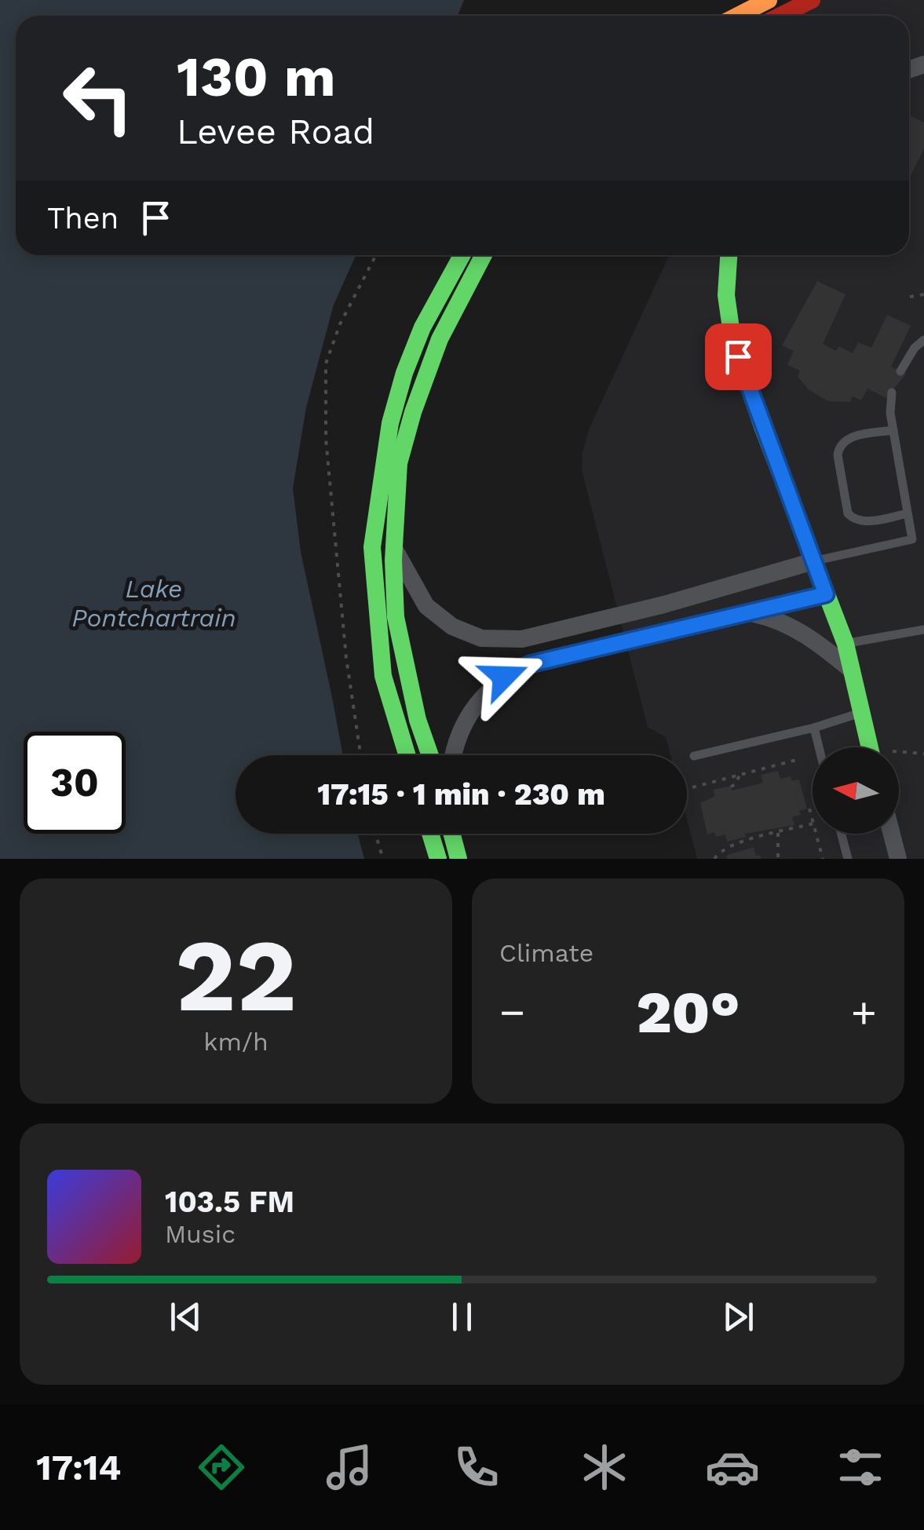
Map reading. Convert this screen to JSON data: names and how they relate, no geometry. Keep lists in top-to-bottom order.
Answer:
{
  "water": ["Lake Pontchartrain"],
  "north": "left",
  "page": {
    "turn": ["130 m", "Levee Road"],
    "then": "Then",
    "limit": "30",
    "trip": "17:15 · 1 min · 230 m",
    "tile": [
      ["22", "km/h"],
      "Climate"
    ],
    "heat": ["−", "20°", "+"],
    "song": ["103.5 FM", "Music"],
    "tabs": "17:14"
  }
}
